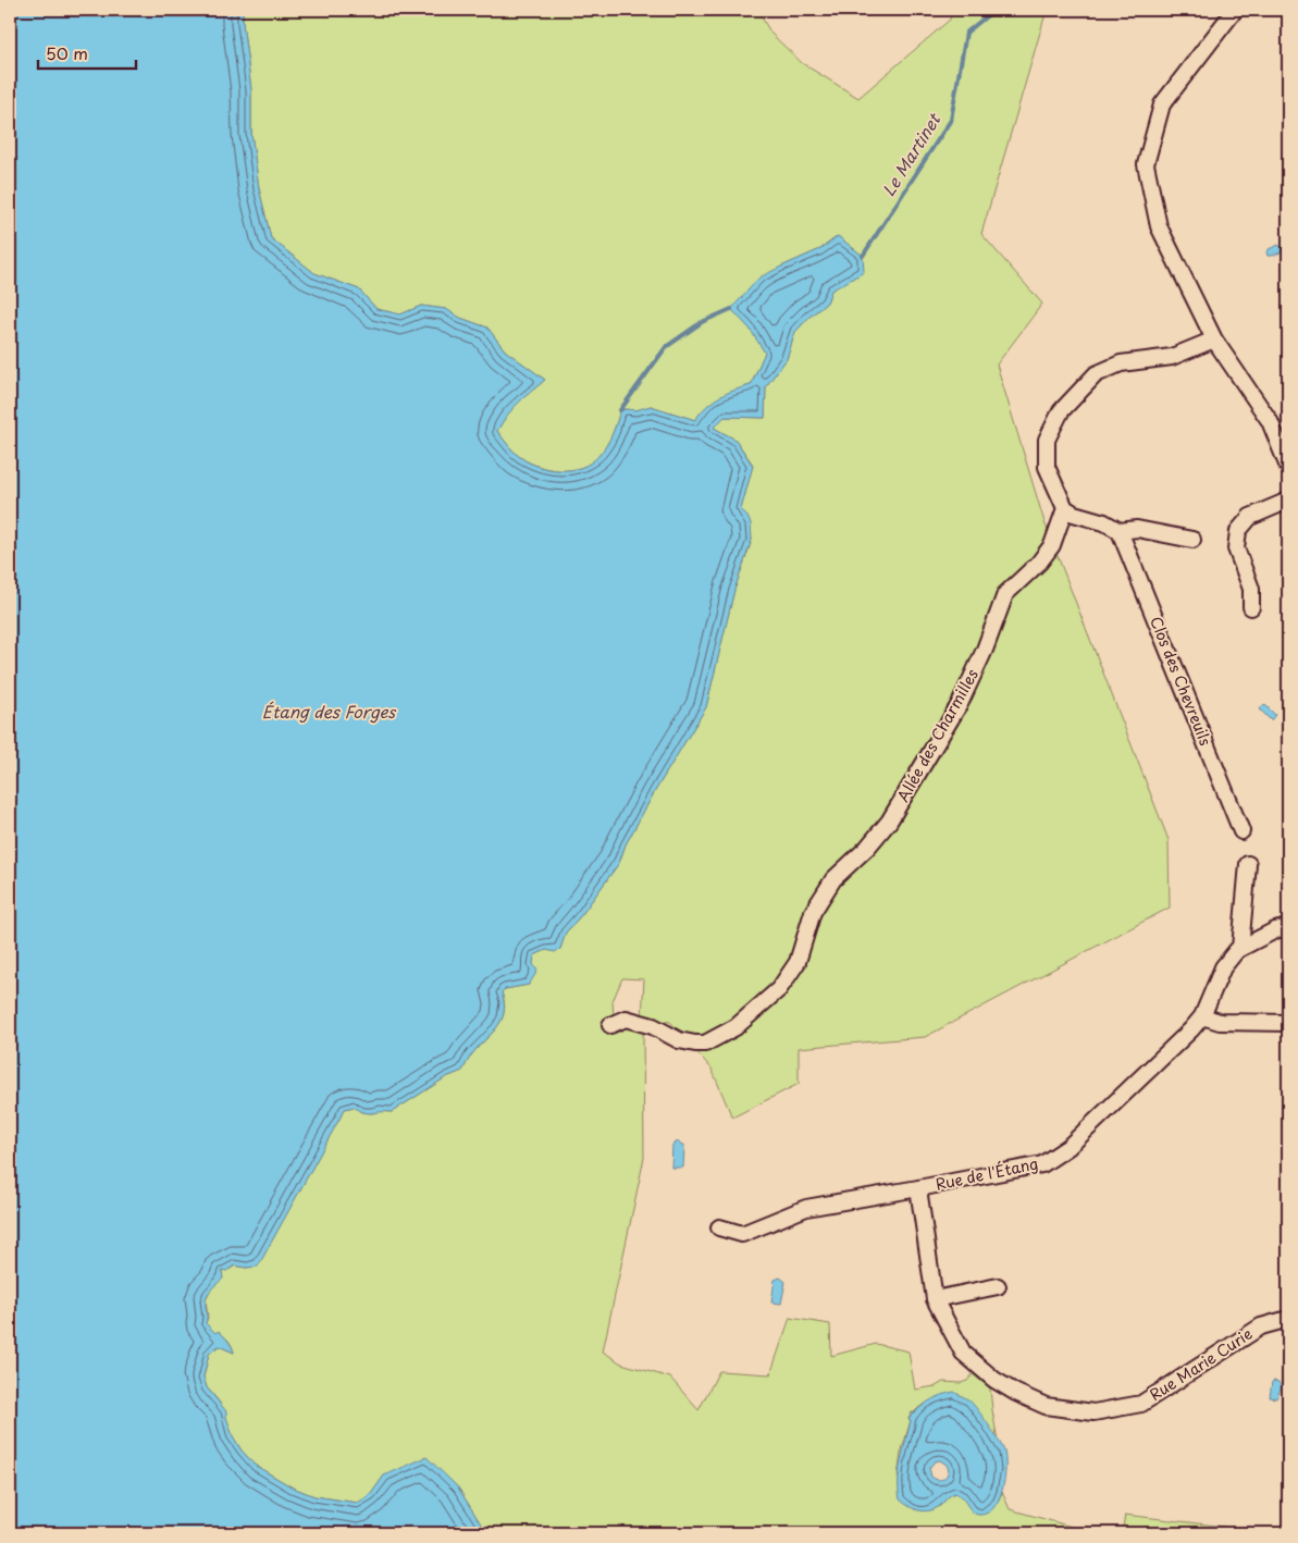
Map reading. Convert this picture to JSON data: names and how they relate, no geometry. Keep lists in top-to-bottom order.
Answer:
{
  "streets": {
    "street": [
      "Clos des Chevreuils",
      "Allée des Charmilles",
      "Rue de l'Étang",
      "Rue Marie Curie"
    ]
  },
  "crossings": [
    ["Rue de l'Étang", "Rue Marie Curie"]
  ],
  "water": ["Le Martinet", "Étang des Forges"],
  "scale_bar": "50 m"
}
